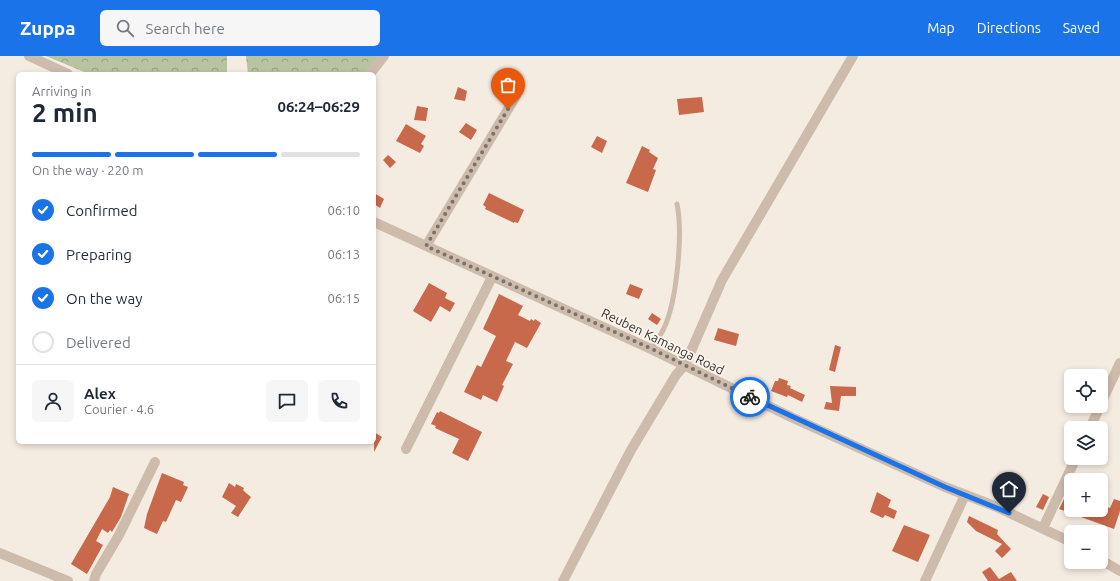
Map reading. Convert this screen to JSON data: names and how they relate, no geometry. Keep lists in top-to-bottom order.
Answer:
{
  "streets": {
    "street": ["Reuben Kamanga Road"]
  },
  "page": {
    "header": "Zuppa",
    "search": "Search here",
    "nav": ["Map", "Directions", "Saved"],
    "heading": ["2 min", "Arriving in", "06:24–06:29"],
    "panel": ["Alex", "Courier · 4.6"],
    "bar": "On the way · 220 m",
    "list": [
      ["Confirmed", "06:10"],
      ["Preparing", "06:13"],
      ["On the way", "06:15"],
      "Delivered"
    ],
    "map_buttons": ["+", "−"]
  }
}
